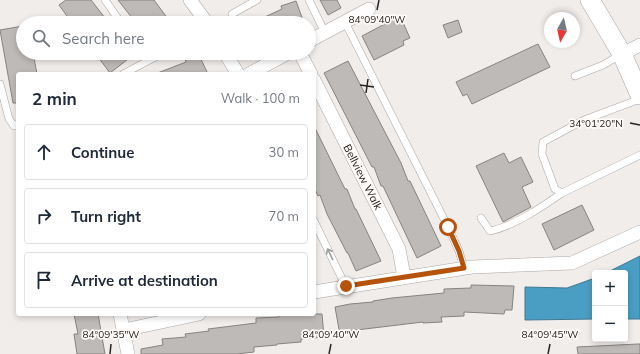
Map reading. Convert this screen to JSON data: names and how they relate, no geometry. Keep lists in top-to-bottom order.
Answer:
{
  "streets": {
    "street": ["Bellview Walk"]
  },
  "north": "bottom",
  "page": {
    "search": "Search here",
    "heading": ["2 min", "Walk · 100 m"],
    "list": [
      ["Continue", "30 m"],
      ["Turn right", "70 m"],
      "Arrive at destination"
    ],
    "map_buttons": ["+", "−"]
  },
  "coordinates": [
    "84°09'40\"W",
    "34°01'20\"N",
    "84°09'35\"W",
    "84°09'45\"W"
  ]
}
